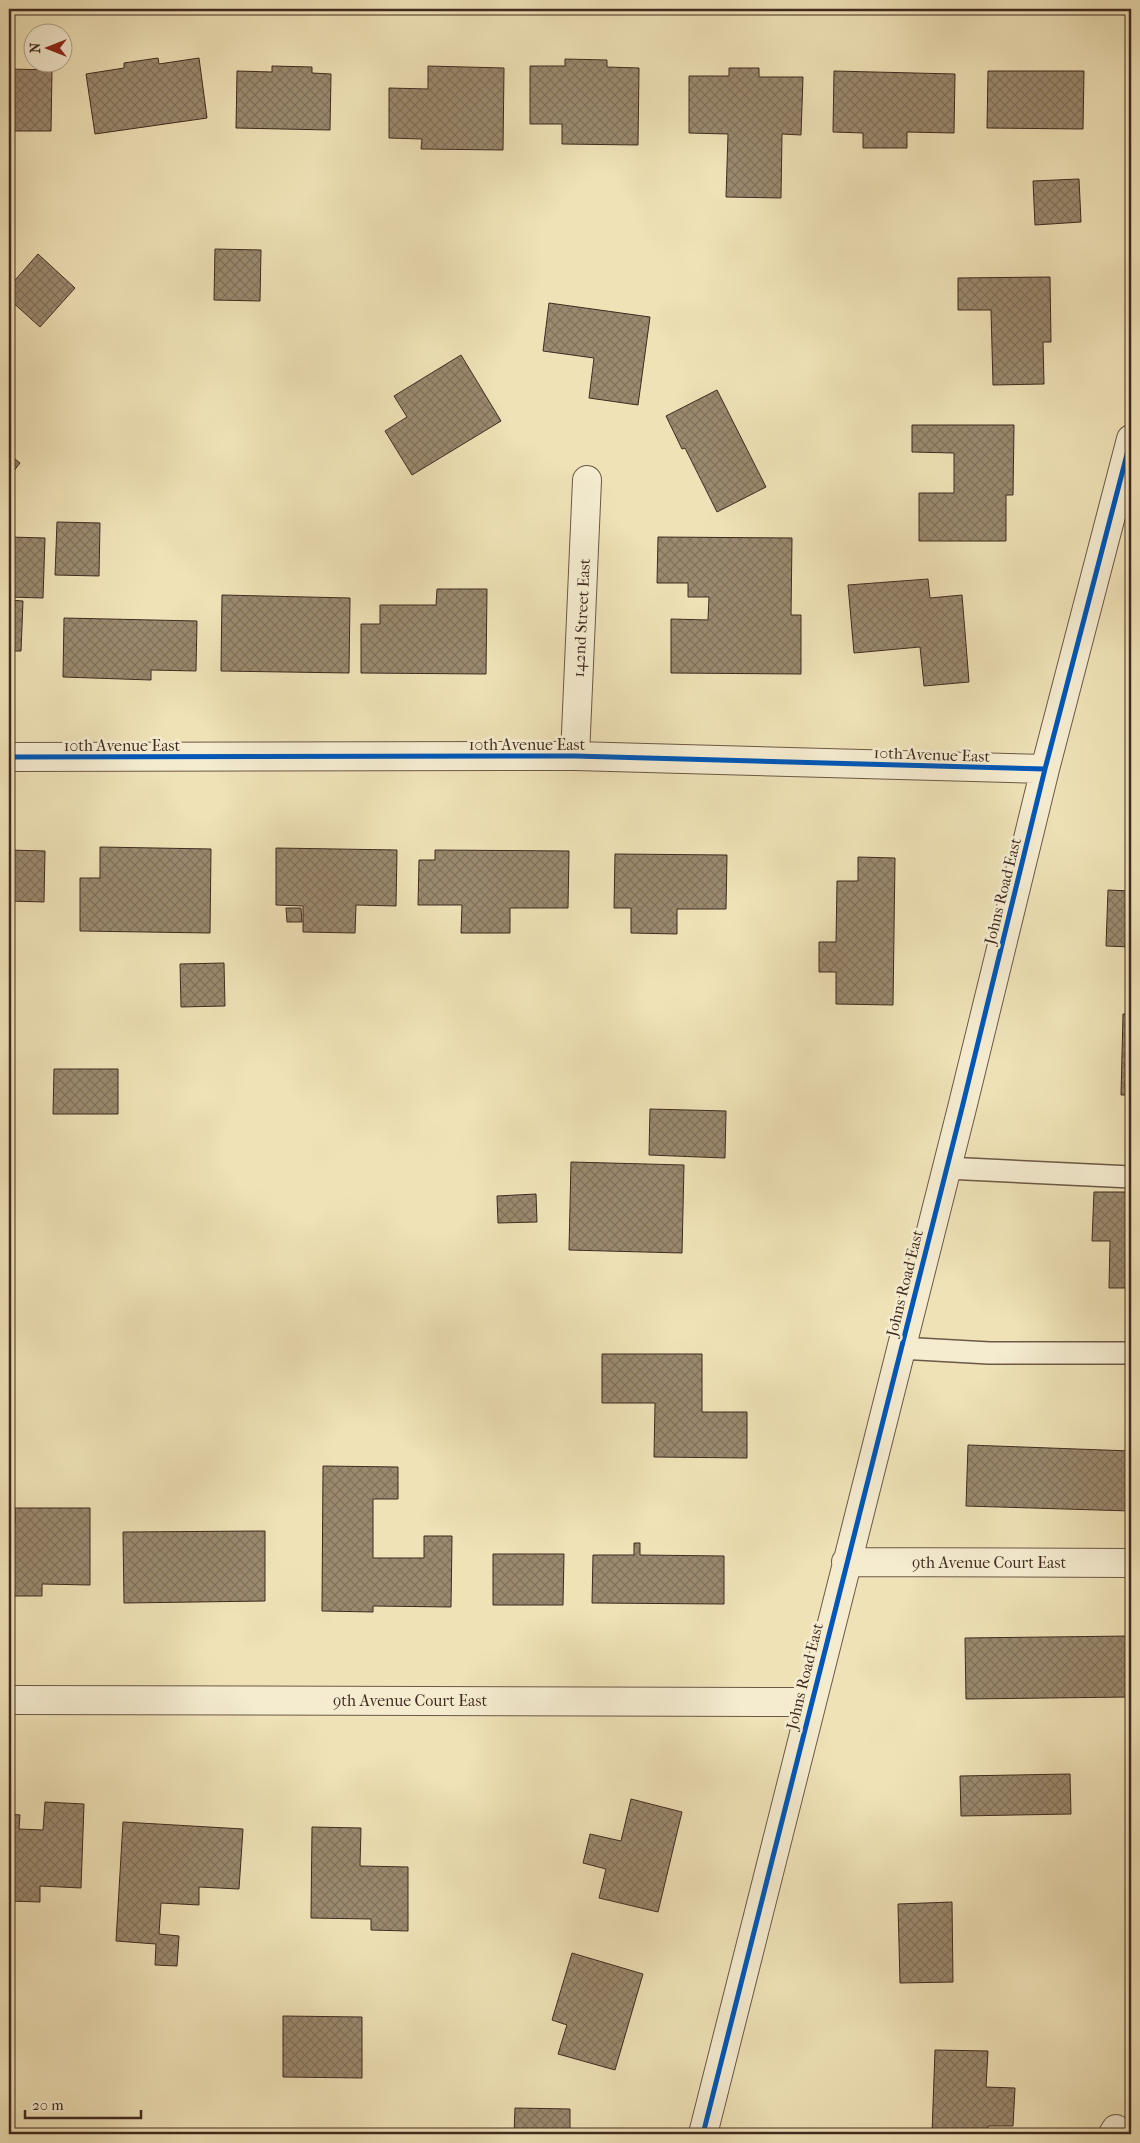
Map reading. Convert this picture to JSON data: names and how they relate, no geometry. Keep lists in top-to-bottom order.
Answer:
{
  "streets": {
    "street": [
      "142nd Street East",
      "10th Avenue East",
      "Johns Road East",
      "9th Avenue Court East"
    ]
  },
  "crossings": [
    ["142nd Street East", "10th Avenue East"],
    ["10th Avenue East", "Johns Road East"],
    ["Johns Road East", "9th Avenue Court East"]
  ],
  "scale_bar": "20 m",
  "north": "left"
}
